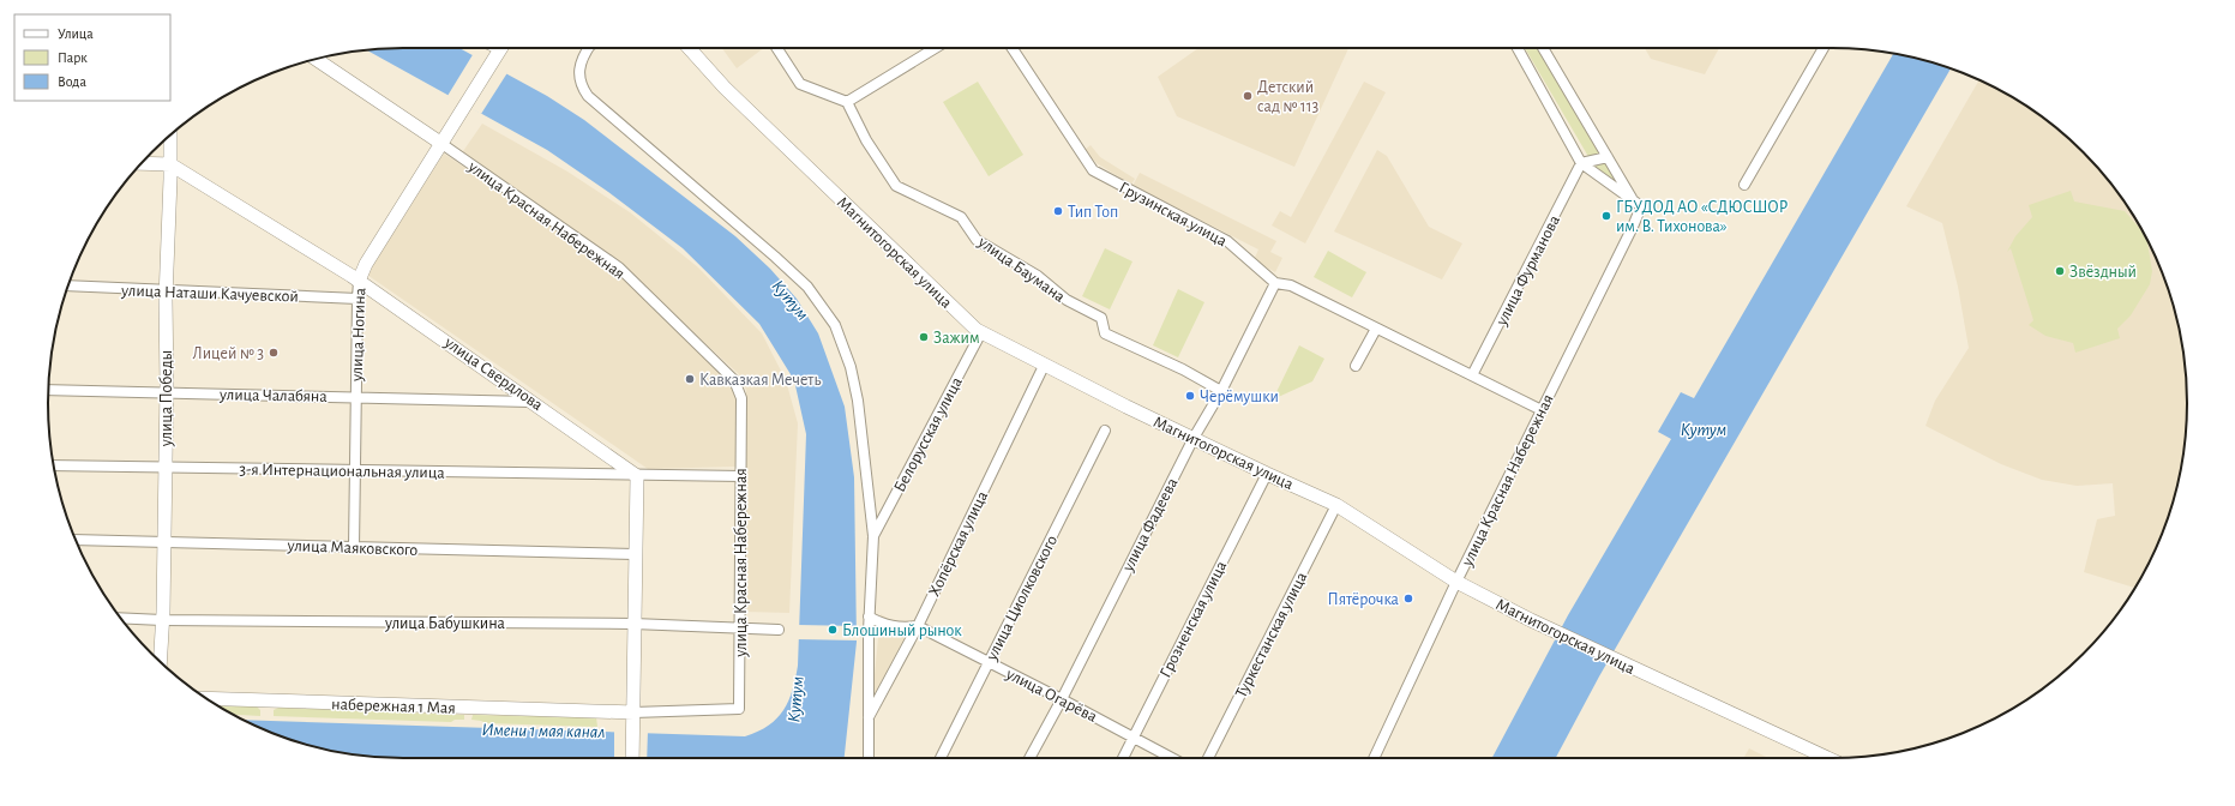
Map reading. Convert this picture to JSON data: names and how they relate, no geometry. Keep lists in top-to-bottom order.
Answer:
{
  "streets": {
    "main road": [
      "улица Красная Набережная",
      "Магнитогорская улица",
      "улица Ногина",
      "улица Свердлова",
      "улица Победы",
      "набережная 1 Мая"
    ],
    "street": [
      "Грузинская улица",
      "улица Баумана",
      "улица Фурманова",
      "улица Наташи Качуевской",
      "улица Чалабяна",
      "Белорусская улица",
      "3-я Интернациональная улица",
      "улица Фадеева",
      "Хопёрская улица",
      "улица Маяковского",
      "улица Циолковского",
      "Грозненская улица",
      "улица Бабушкина",
      "Туркестанская улица",
      "улица Огарёва"
    ]
  },
  "crossings": [
    ["Грузинская улица", "улица Красная Набережная"],
    ["Грузинская улица", "улица Фурманова"],
    ["Грузинская улица", "улица Фадеева"],
    ["улица Красная Набережная", "Магнитогорская улица"],
    ["улица Красная Набережная", "улица Ногина"],
    ["улица Красная Набережная", "3-я Интернациональная улица"],
    ["улица Красная Набережная", "улица Бабушкина"],
    ["улица Красная Набережная", "набережная 1 Мая"],
    ["Магнитогорская улица", "Белорусская улица"],
    ["Магнитогорская улица", "улица Фадеева"],
    ["Магнитогорская улица", "Хопёрская улица"],
    ["Магнитогорская улица", "Грозненская улица"],
    ["Магнитогорская улица", "Туркестанская улица"],
    ["улица Баумана", "улица Фадеева"],
    ["улица Наташи Качуевской", "улица Ногина"],
    ["улица Наташи Качуевской", "улица Победы"],
    ["улица Ногина", "улица Свердлова"],
    ["улица Ногина", "улица Чалабяна"],
    ["улица Ногина", "3-я Интернациональная улица"],
    ["улица Ногина", "улица Маяковского"],
    ["улица Свердлова", "улица Чалабяна"],
    ["улица Свердлова", "улица Победы"],
    ["улица Свердлова", "3-я Интернациональная улица"],
    ["улица Чалабяна", "улица Победы"],
    ["улица Победы", "3-я Интернациональная улица"],
    ["улица Победы", "улица Маяковского"],
    ["улица Победы", "улица Бабушкина"],
    ["улица Фадеева", "улица Огарёва"],
    ["Хопёрская улица", "улица Огарёва"],
    ["улица Циолковского", "улица Огарёва"],
    ["Грозненская улица", "улица Огарёва"]
  ],
  "water": ["Кутум", "Имени 1 мая канал"],
  "places": [
    "Детский сад № 113",
    "Тип Топ",
    "ГБУДОД АО «СДЮСШОР им. В. Тихонова»",
    "Звёздный",
    "Зажим",
    "Лицей № 3",
    "Кавказкая Мечеть",
    "Черёмушки",
    "Пятёрочка",
    "Блошиный рынок"
  ],
  "legend": ["Улица", "Парк", "Вода"]
}
